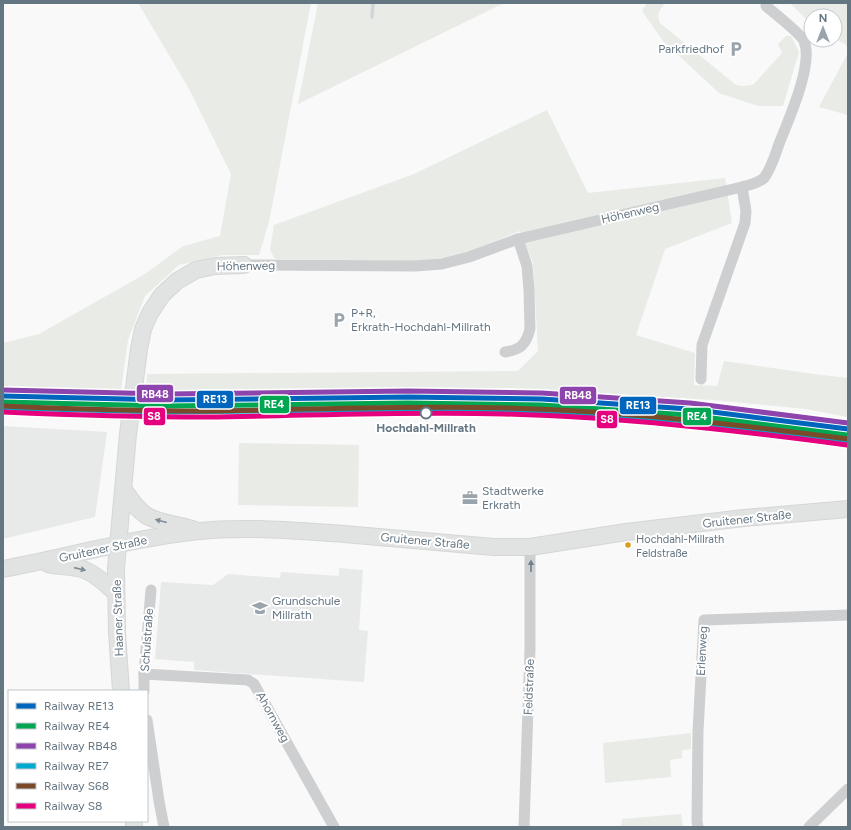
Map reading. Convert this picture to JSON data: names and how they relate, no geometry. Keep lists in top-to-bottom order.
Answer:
{
  "streets": {
    "main road": ["Höhenweg", "Gruitener Straße", "Haaner Straße"],
    "street": [
      "Schulstraße",
      "Erlenweg",
      "Feldstraße",
      "Ahornweg"
    ]
  },
  "crossings": [
    ["Höhenweg", "Gruitener Straße"],
    ["Höhenweg", "Haaner Straße"],
    ["Gruitener Straße", "Haaner Straße"],
    ["Gruitener Straße", "Feldstraße"],
    ["Schulstraße", "Ahornweg"]
  ],
  "one_way": ["Feldstraße"],
  "places": {
    "parking": ["Parkfriedhof", "P+R, Erkrath-Hochdahl-Millrath"],
    "other": ["Hochdahl-Millrath", "Hochdahl-Millrath Feldstraße"],
    "office": ["Stadtwerke Erkrath"],
    "school or university": ["Grundschule Millrath"]
  },
  "lines": [
    "rail line RB48",
    "rail line RE13",
    "rail line RE4",
    "rail line S68",
    "rail line RE7",
    "rail line S8"
  ],
  "legend": [
    "Railway RE13",
    "Railway RE4",
    "Railway RB48",
    "Railway RE7",
    "Railway S68",
    "Railway S8"
  ],
  "north": "top"
}
